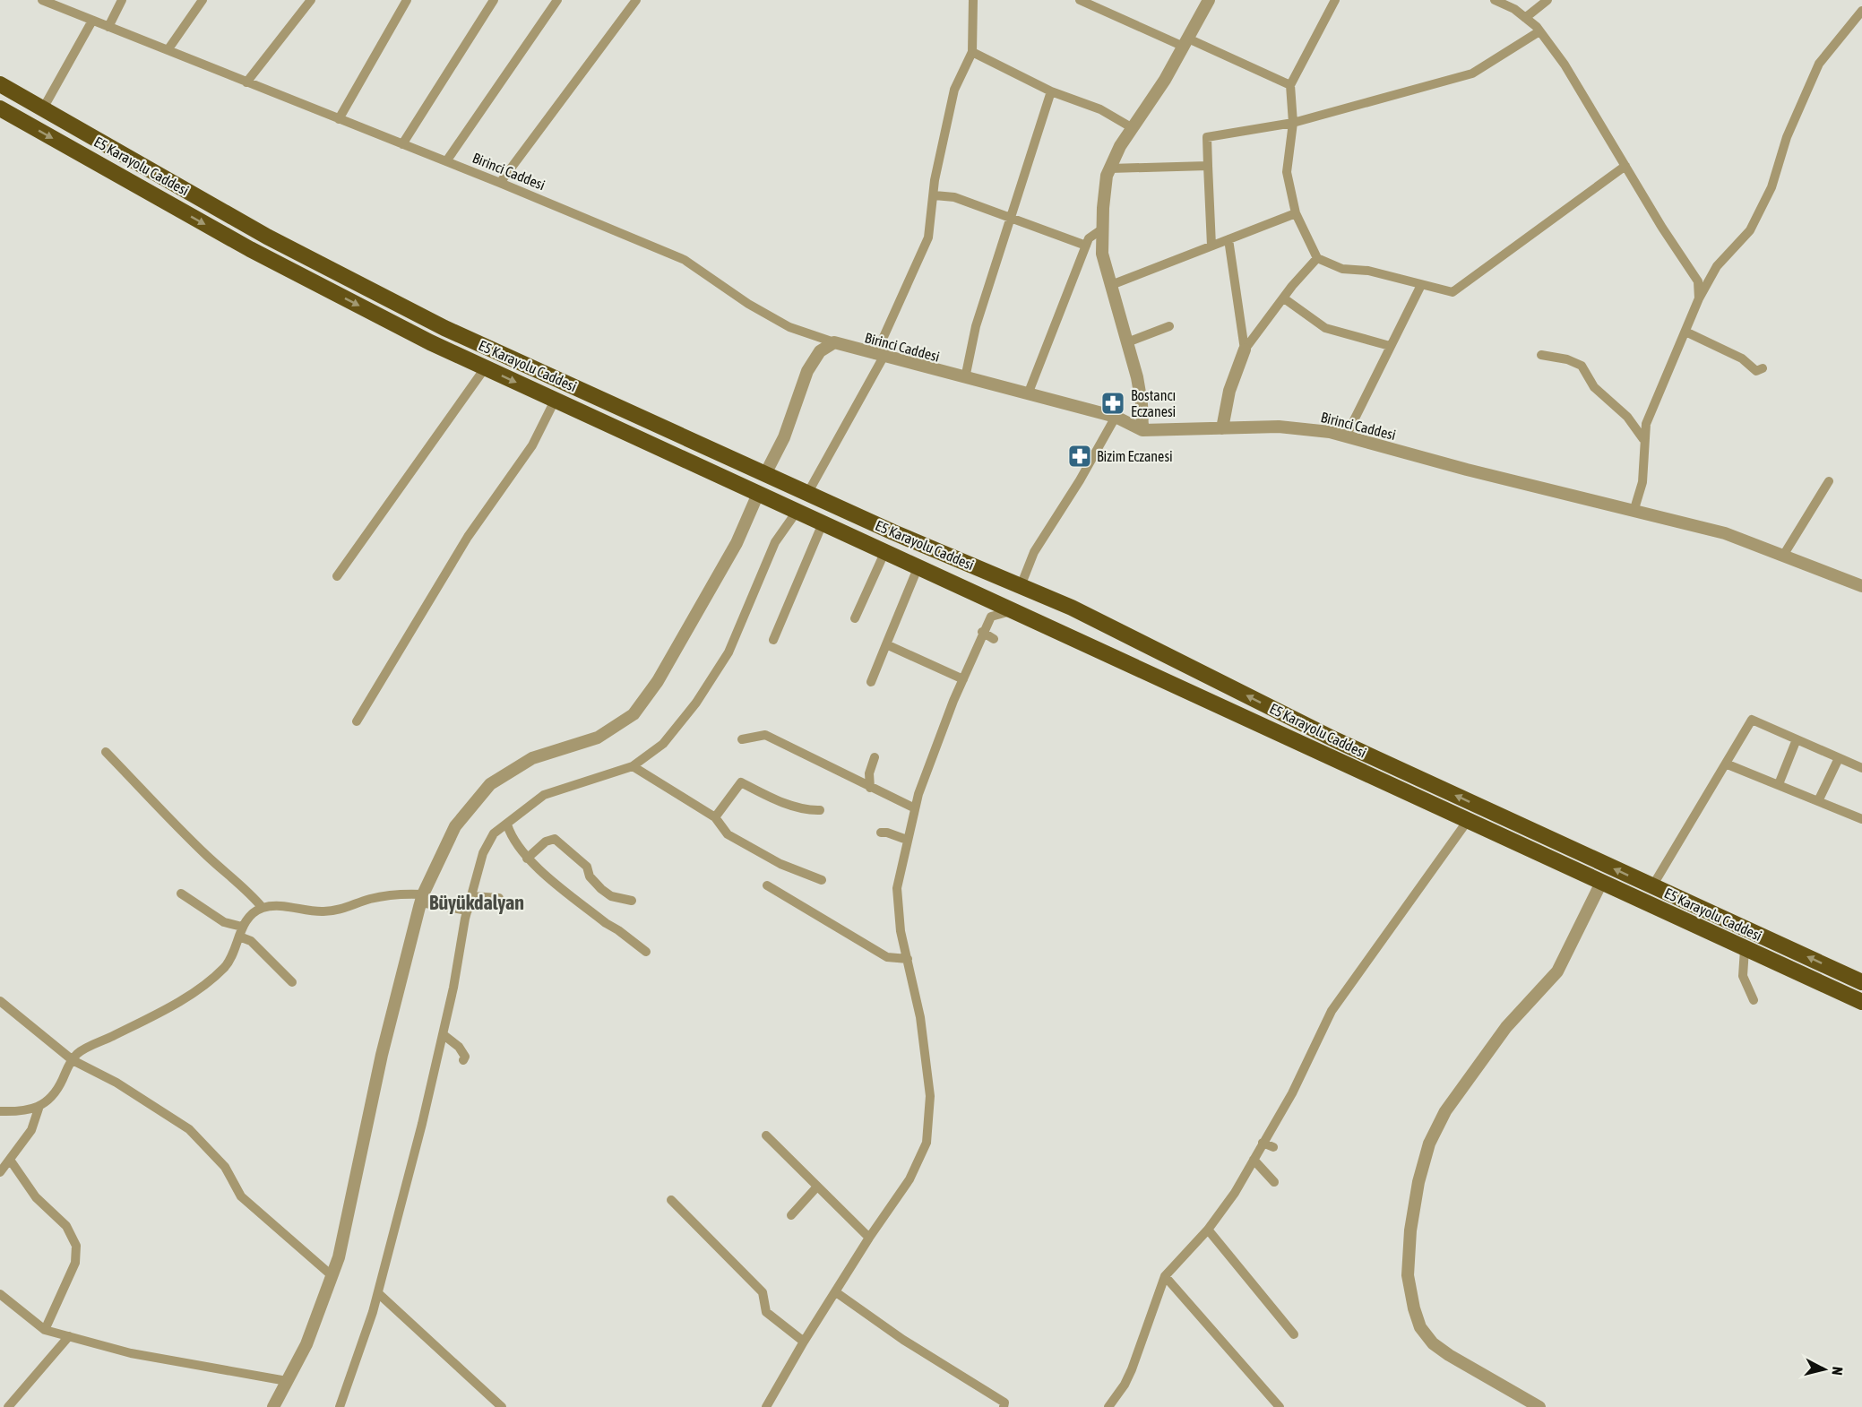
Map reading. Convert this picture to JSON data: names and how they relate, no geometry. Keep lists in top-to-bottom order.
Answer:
{
  "streets": {
    "highway": ["E5 Karayolu Caddesi"],
    "street": ["Birinci Caddesi"]
  },
  "districts": ["Büyükdalyan"],
  "places": {
    "pharmacy": ["Bostancı Eczanesi", "Bizim Eczanesi"]
  },
  "north": "right"
}
